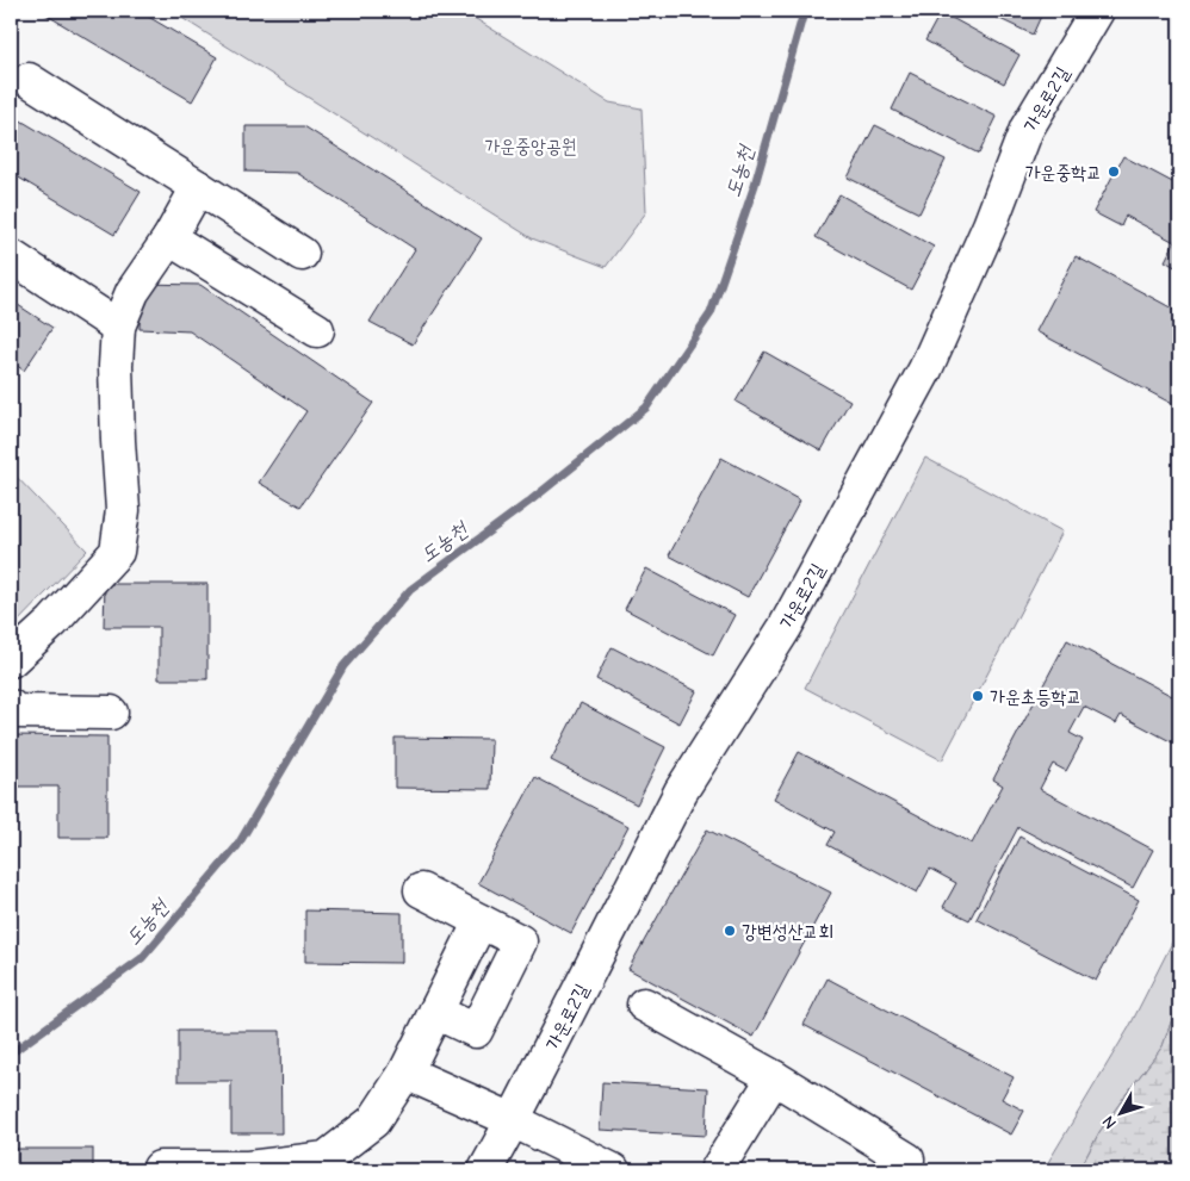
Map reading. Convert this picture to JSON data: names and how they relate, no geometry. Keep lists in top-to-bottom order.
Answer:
{
  "streets": {
    "street": ["가운로2길"]
  },
  "water": ["도농천"],
  "parks": ["가운중앙공원"],
  "places": ["가운중학교", "가운초등학교", "강변성산교회"],
  "north": "bottom left"
}
